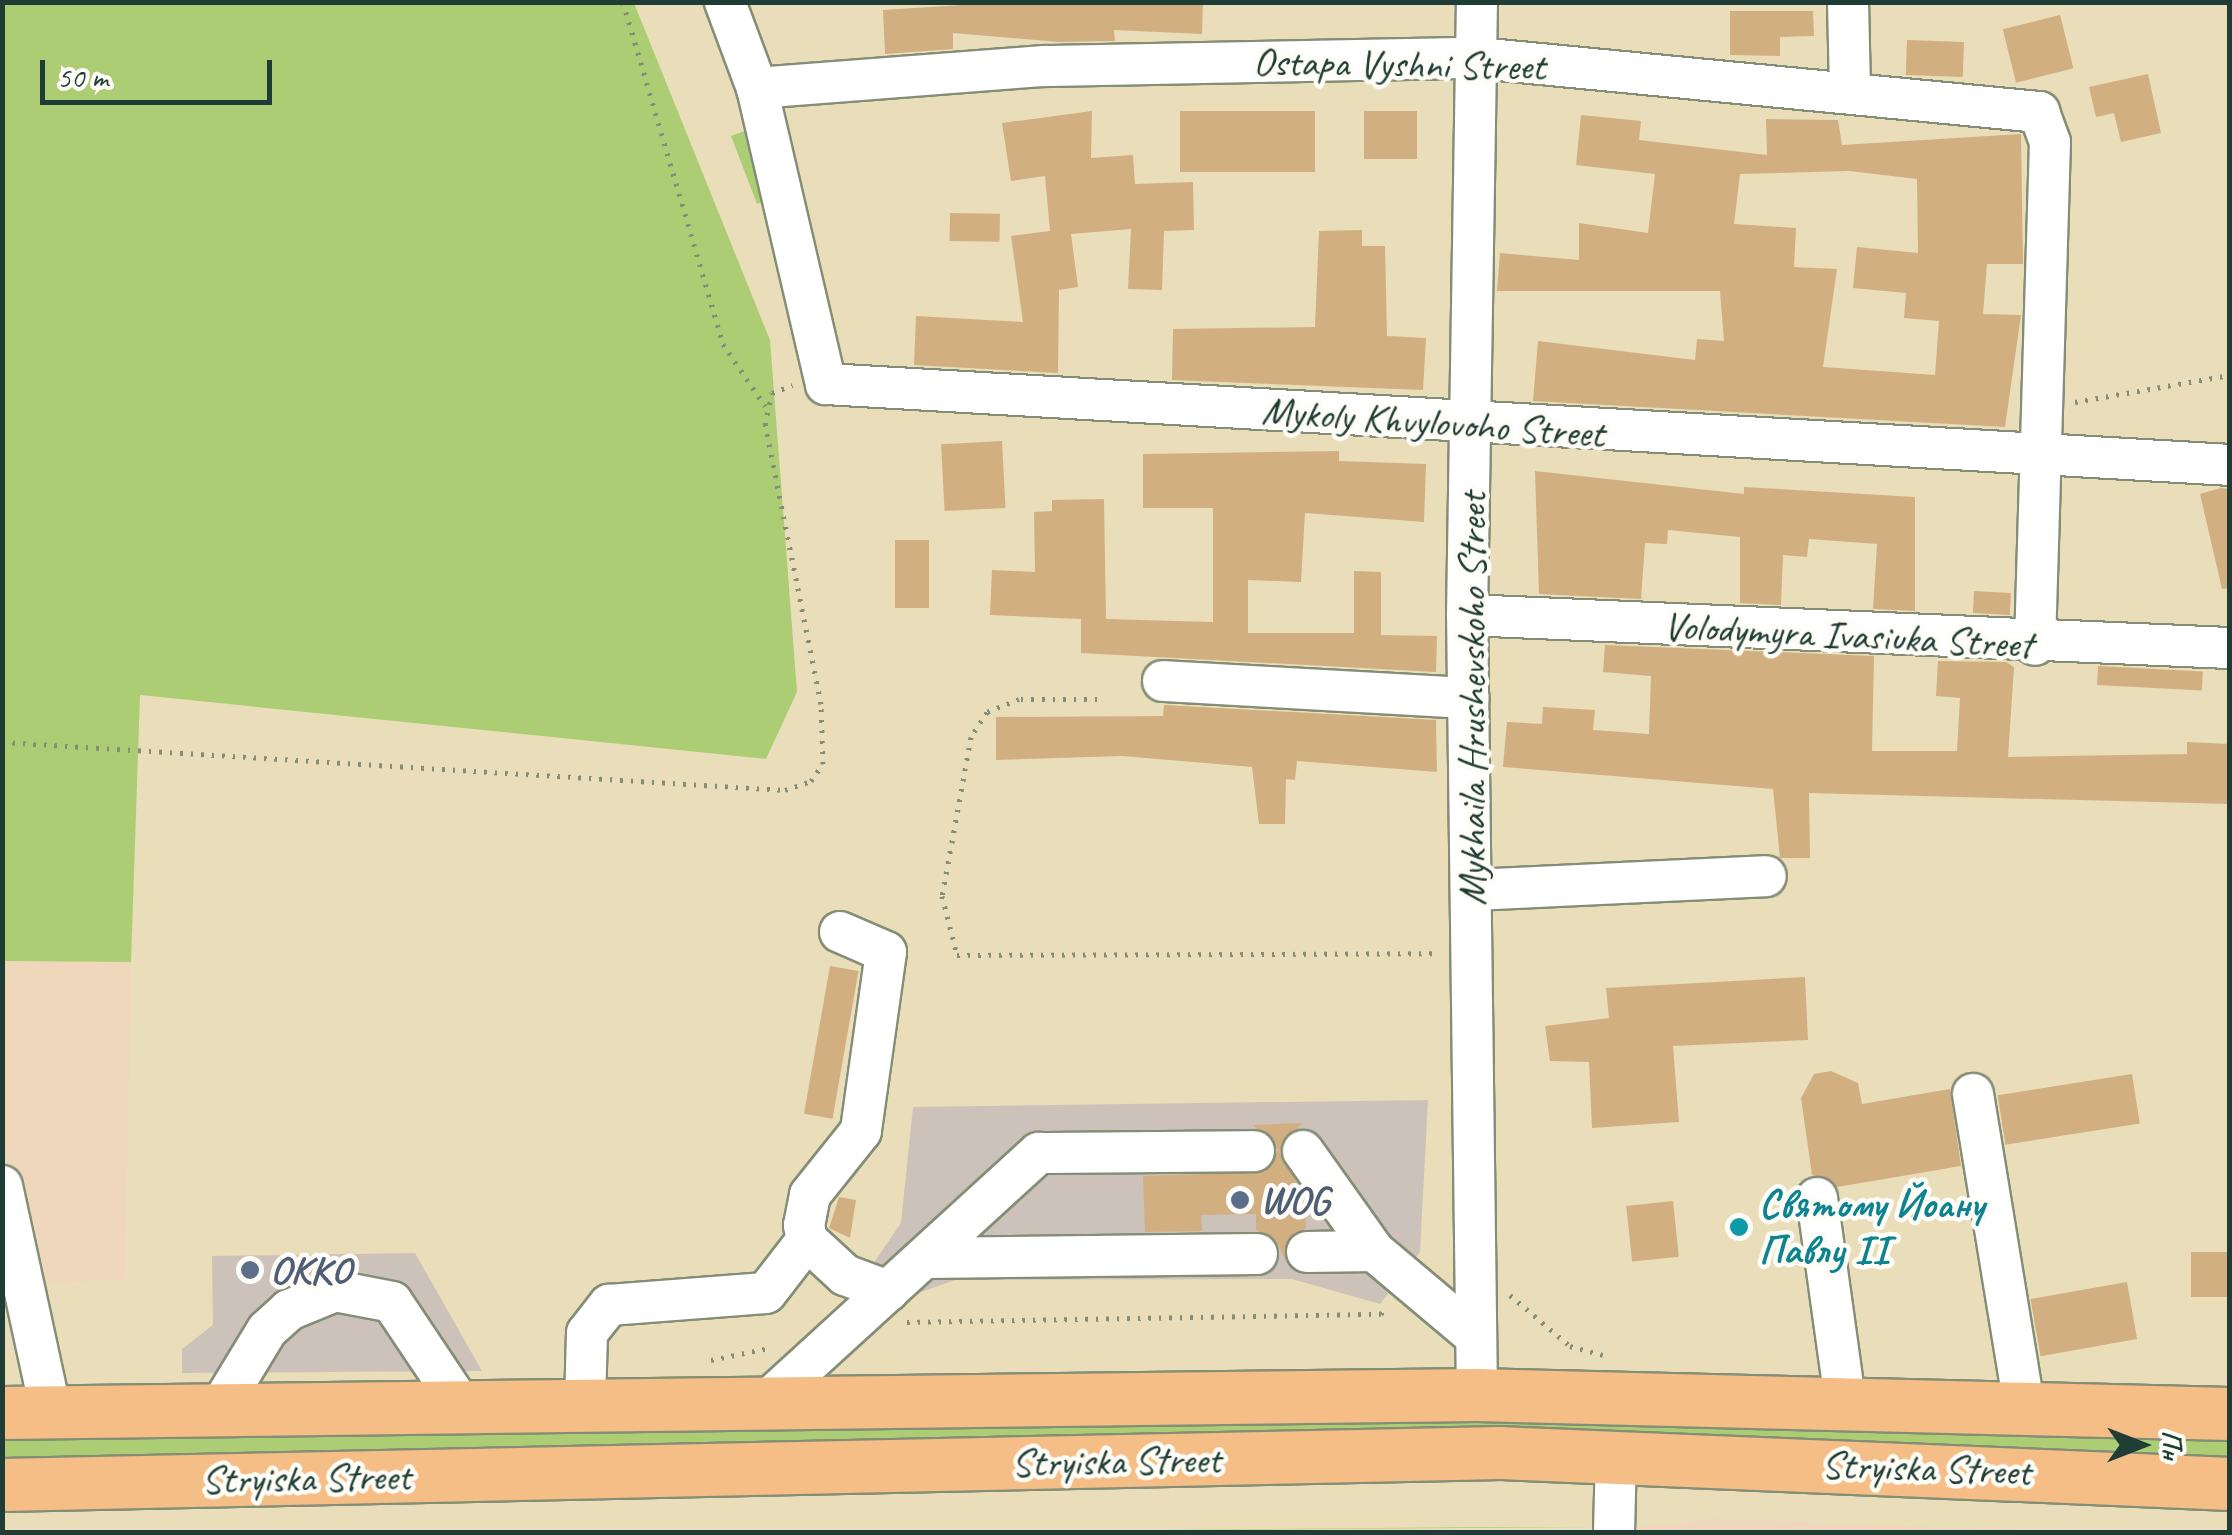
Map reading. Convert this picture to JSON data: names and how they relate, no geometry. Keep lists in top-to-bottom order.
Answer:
{
  "streets": {
    "main road": ["Stryiska Street"],
    "street": [
      "Ostapa Vyshni Street",
      "Mykoly Khvylovoho Street",
      "Volodymyra Ivasiuka Street",
      "Mykhaila Hrushevskoho Street"
    ]
  },
  "crossings": [
    ["Ostapa Vyshni Street", "Mykhaila Hrushevskoho Street"],
    ["Mykoly Khvylovoho Street", "Mykhaila Hrushevskoho Street"],
    ["Volodymyra Ivasiuka Street", "Mykhaila Hrushevskoho Street"],
    ["Mykhaila Hrushevskoho Street", "Stryiska Street"]
  ],
  "places": ["WOG", "Святому Йоану Павлу ІІ", "OKKO"],
  "scale_bar": "50 m",
  "north": "right"
}
